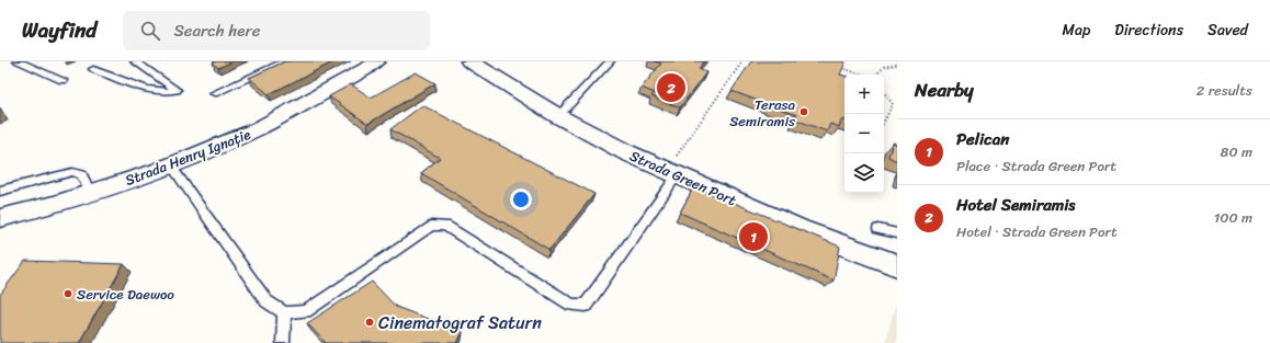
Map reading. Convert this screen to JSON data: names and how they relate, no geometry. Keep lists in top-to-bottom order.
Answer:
{
  "streets": {
    "street": ["Strada Henry Ignație", "Strada Green Port"]
  },
  "places": ["Terasa Semiramis", "Service Daewoo", "Cinematograf Saturn"],
  "page": {
    "header": "Wayfind",
    "search": "Search here",
    "nav": ["Map", "Directions", "Saved"],
    "heading": ["Nearby", "2 results"],
    "pins": ["2", "1"],
    "map_buttons": ["+", "−"],
    "list": [
      {
        "mark": "1",
        "name": "Pelican",
        "note": "Place · Strada Green Port",
        "value": "80 m"
      },
      {
        "mark": "2",
        "name": "Hotel Semiramis",
        "note": "Hotel · Strada Green Port",
        "value": "100 m"
      }
    ]
  }
}
